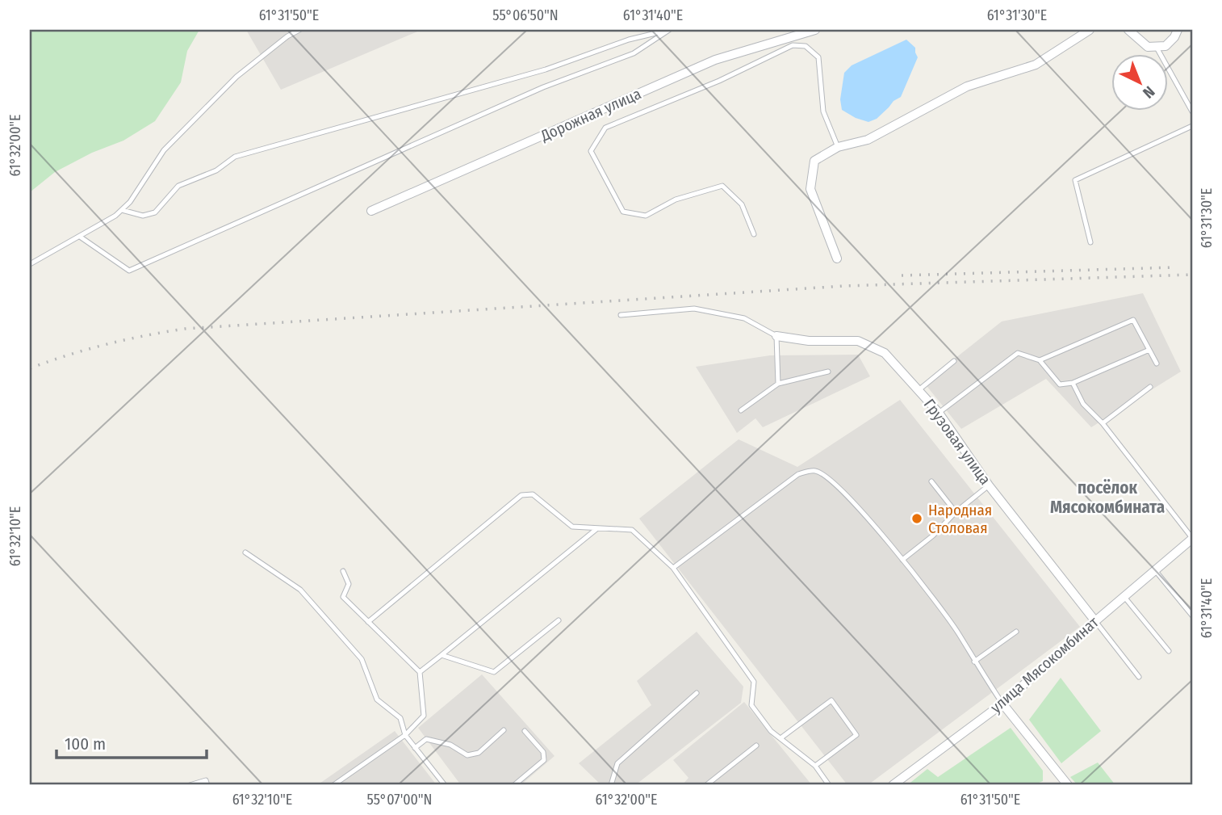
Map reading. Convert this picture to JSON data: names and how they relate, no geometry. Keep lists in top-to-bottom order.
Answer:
{
  "streets": {
    "street": ["Дорожная улица", "Грузовая улица", "улица Мясокомбинат"]
  },
  "crossings": [
    ["Грузовая улица", "улица Мясокомбинат"]
  ],
  "districts": ["посёлок Мясокомбината"],
  "places": ["Народная Столовая"],
  "scale_bar": "100 m",
  "north": "bottom right",
  "coordinates": [
    "61°31'50\"E",
    "55°06'50\"N",
    "61°31'40\"E",
    "61°31'30\"E",
    "61°32'00\"E",
    "61°32'10\"E",
    "55°07'00\"N"
  ]
}
